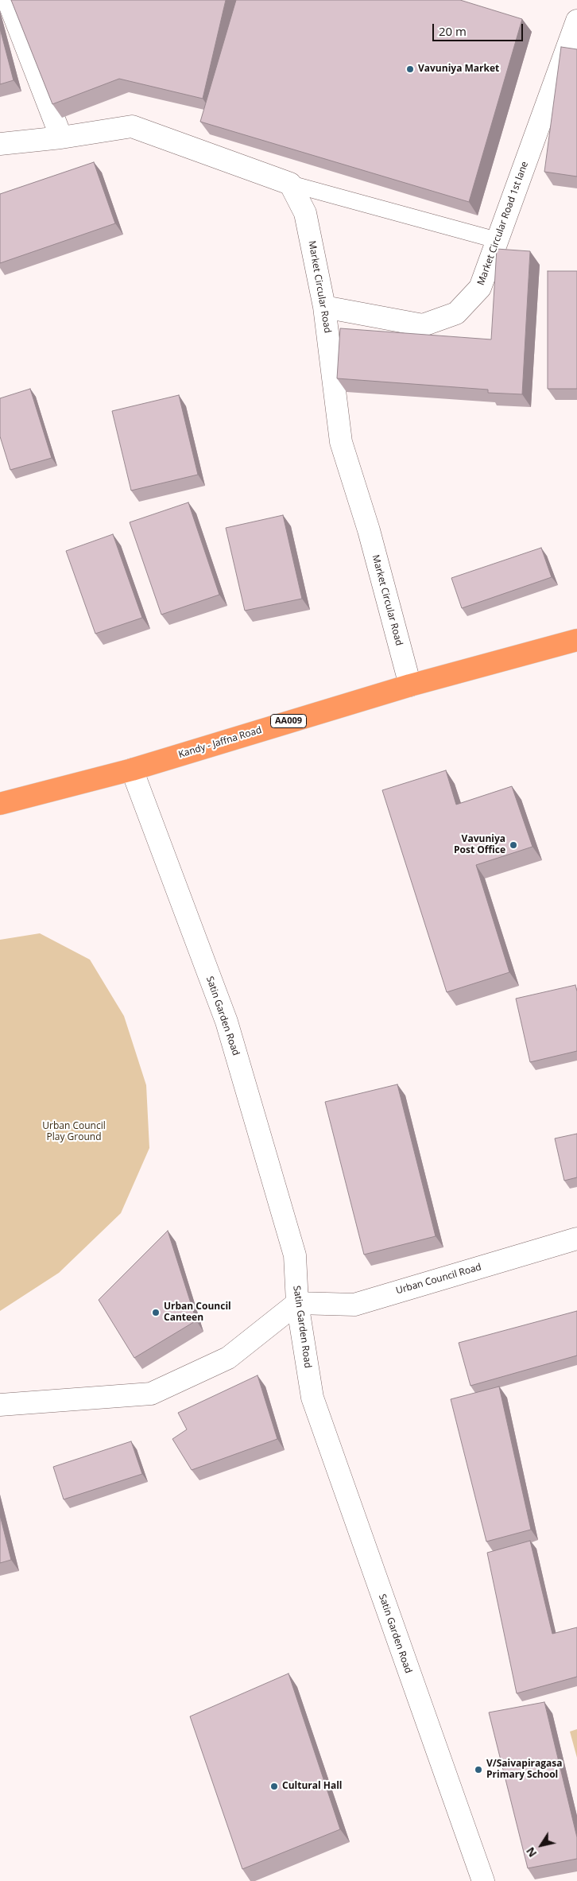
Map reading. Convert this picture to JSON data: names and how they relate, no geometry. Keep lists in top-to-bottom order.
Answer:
{
  "streets": {
    "highway": ["AA009", "Kandy - Jaffna Road"],
    "street": [
      "Market Circular Road 1st lane",
      "Market Circular Road",
      "Satin Garden Road",
      "Urban Council Road"
    ]
  },
  "crossings": [
    ["Market Circular Road 1st lane", "Market Circular Road"],
    ["Market Circular Road", "Kandy - Jaffna Road"],
    ["Kandy - Jaffna Road", "Satin Garden Road"],
    ["Satin Garden Road", "Urban Council Road"]
  ],
  "parks": ["Urban Council Play Ground"],
  "places": [
    "Vavuniya Market",
    "Vavuniya Post Office",
    "Urban Council Canteen",
    "V/Saivapiragasa Primary School",
    "Cultural Hall"
  ],
  "scale_bar": "20 m",
  "north": "bottom left"
}
